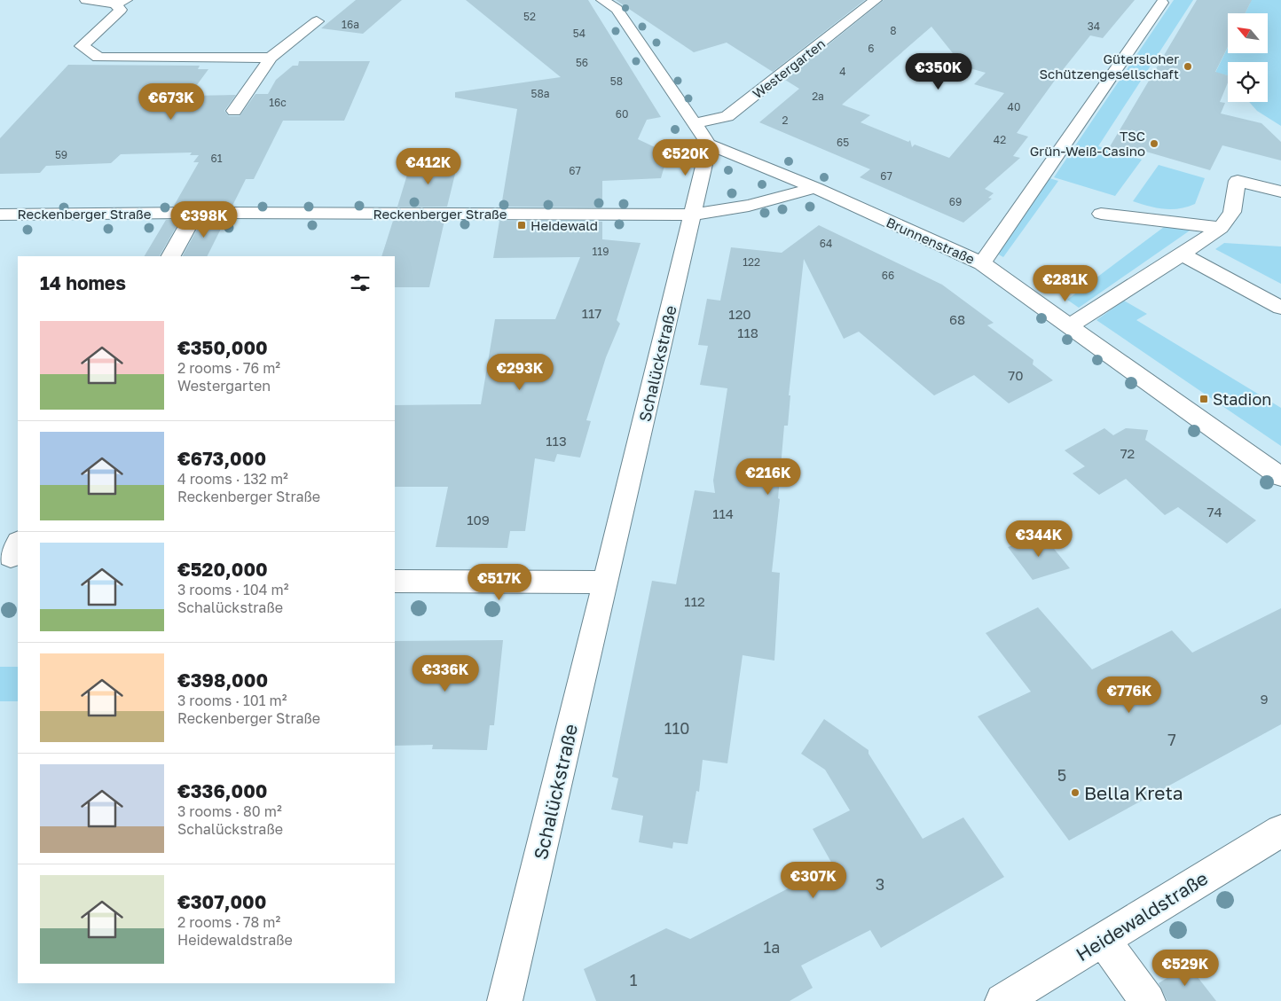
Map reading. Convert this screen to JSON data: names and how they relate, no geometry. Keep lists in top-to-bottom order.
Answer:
{
  "streets": {
    "street": [
      "Westergarten",
      "Reckenberger Straße",
      "Brunnenstraße",
      "Schalückstraße",
      "Heidewaldstraße"
    ]
  },
  "crossings": [
    ["Reckenberger Straße", "Brunnenstraße"],
    ["Reckenberger Straße", "Schalückstraße"],
    ["Brunnenstraße", "Schalückstraße"]
  ],
  "places": {
    "other": ["Gütersloher Schützengesellschaft", "TSC Grün-Weiß-Casino", "Bella Kreta"],
    "transit": ["Heidewald", "Stadion"]
  },
  "house_numbers": [
    "52",
    "16a",
    "34",
    "8",
    "54",
    "6",
    "56",
    "4",
    "58",
    "58a",
    "2a",
    "16c",
    "40",
    "60",
    "2",
    "42",
    "65",
    "59",
    "61",
    "67",
    "67",
    "69",
    "64",
    "119",
    "122",
    "66",
    "117",
    "120",
    "68",
    "118",
    "70",
    "113",
    "72",
    "74",
    "114",
    "109",
    "112",
    "9",
    "110",
    "7",
    "5",
    "3",
    "1a",
    "1"
  ],
  "north": "top left",
  "page": {
    "price": [
      "€350K",
      "€673K",
      "€520K",
      "€412K",
      "€398K",
      "€281K",
      "€293K",
      "€216K",
      "€344K",
      "€517K",
      "€336K",
      "€776K",
      "€307K",
      "€529K"
    ],
    "heading": "14 homes",
    "list": [
      {
        "name": "€350,000",
        "note": "2 rooms · 76 m² · Westergarten"
      },
      {
        "name": "€673,000",
        "note": "4 rooms · 132 m² · Reckenberger Straße"
      },
      {
        "name": "€520,000",
        "note": "3 rooms · 104 m² · Schalückstraße"
      },
      {
        "name": "€398,000",
        "note": "3 rooms · 101 m² · Reckenberger Straße"
      },
      {
        "name": "€336,000",
        "note": "3 rooms · 80 m² · Schalückstraße"
      },
      {
        "name": "€307,000",
        "note": "2 rooms · 78 m² · Heidewaldstraße"
      }
    ]
  }
}
